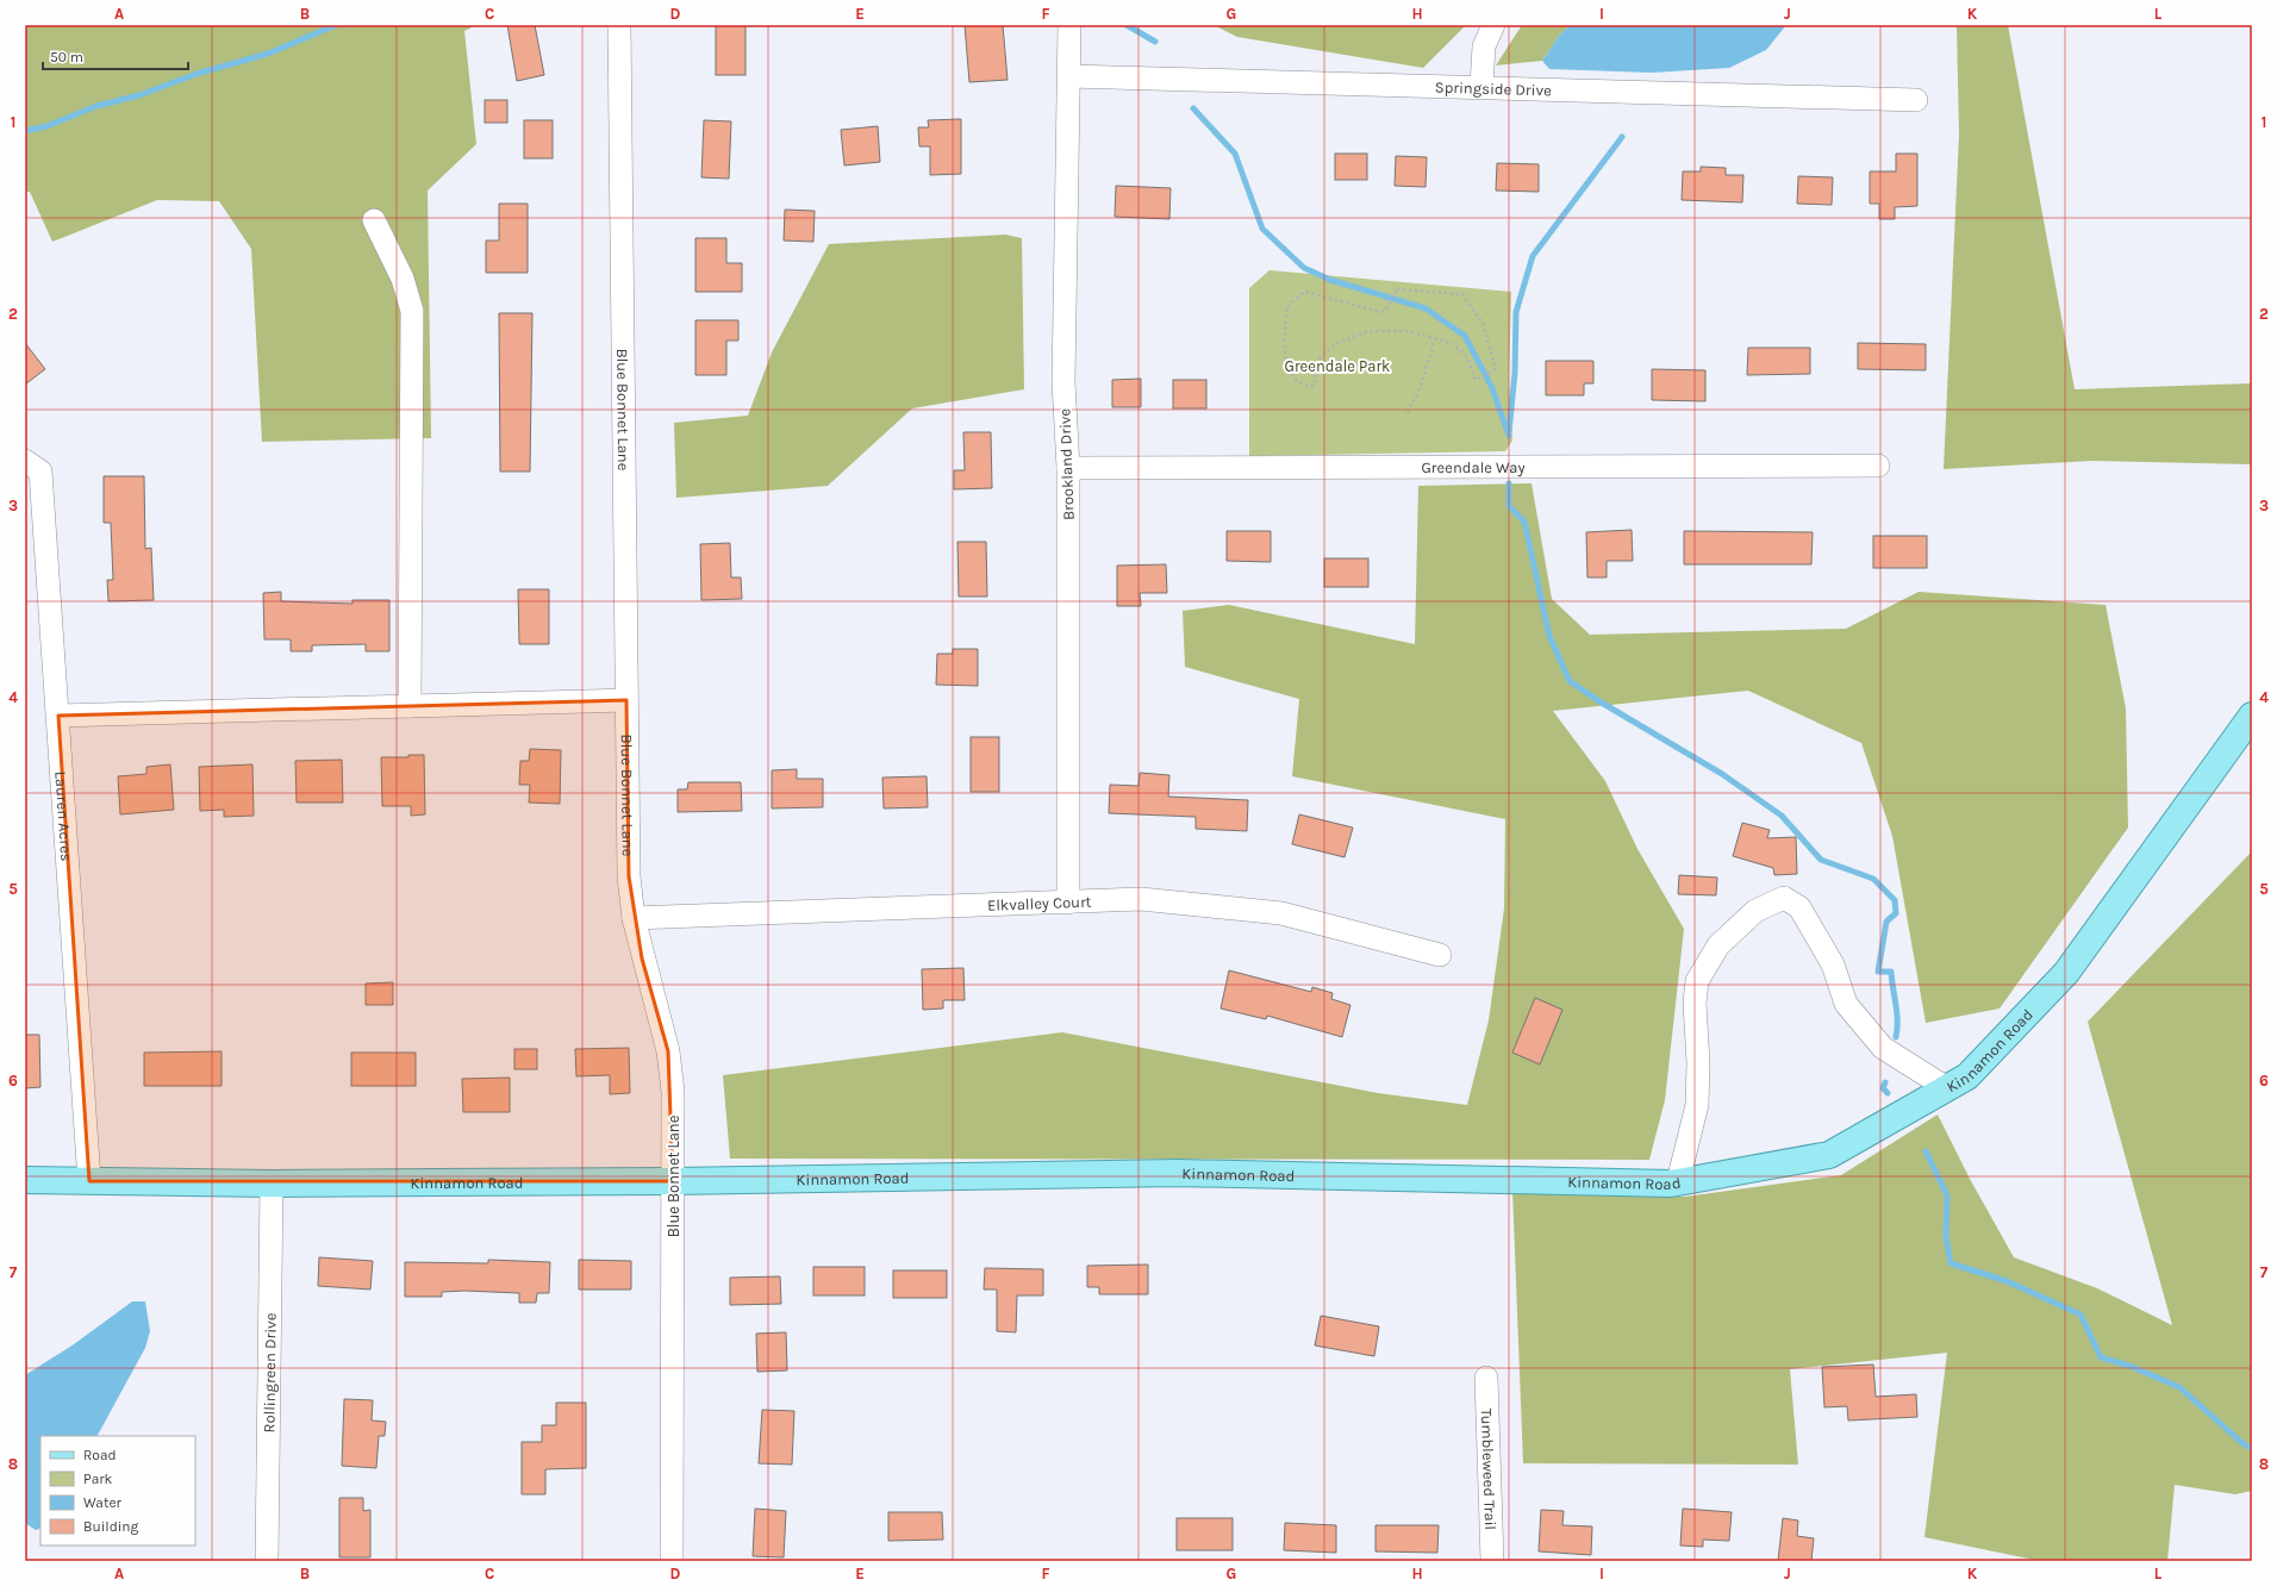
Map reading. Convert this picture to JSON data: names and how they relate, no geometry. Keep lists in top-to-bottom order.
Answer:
{
  "streets": {
    "main road": ["Kinnamon Road"],
    "street": [
      "Springside Drive",
      "Blue Bonnet Lane",
      "Brookland Drive",
      "Greendale Way",
      "Lauren Acres",
      "Elkvalley Court",
      "Rollingreen Drive",
      "Tumbleweed Trail"
    ]
  },
  "crossings": [
    ["Springside Drive", "Brookland Drive"],
    ["Blue Bonnet Lane", "Elkvalley Court"],
    ["Blue Bonnet Lane", "Kinnamon Road"],
    ["Brookland Drive", "Greendale Way"],
    ["Brookland Drive", "Elkvalley Court"],
    ["Lauren Acres", "Kinnamon Road"],
    ["Kinnamon Road", "Rollingreen Drive"]
  ],
  "parks": ["Greendale Park"],
  "legend": [
    "Road",
    "Park",
    "Water",
    "Building"
  ],
  "scale_bar": "50 m",
  "grid": {
    "columns": [
      "A",
      "B",
      "C",
      "D",
      "E",
      "F",
      "G",
      "H",
      "I",
      "J",
      "K",
      "L"
    ],
    "rows": [
      "1",
      "2",
      "3",
      "4",
      "5",
      "6",
      "7",
      "8"
    ]
  }
}
